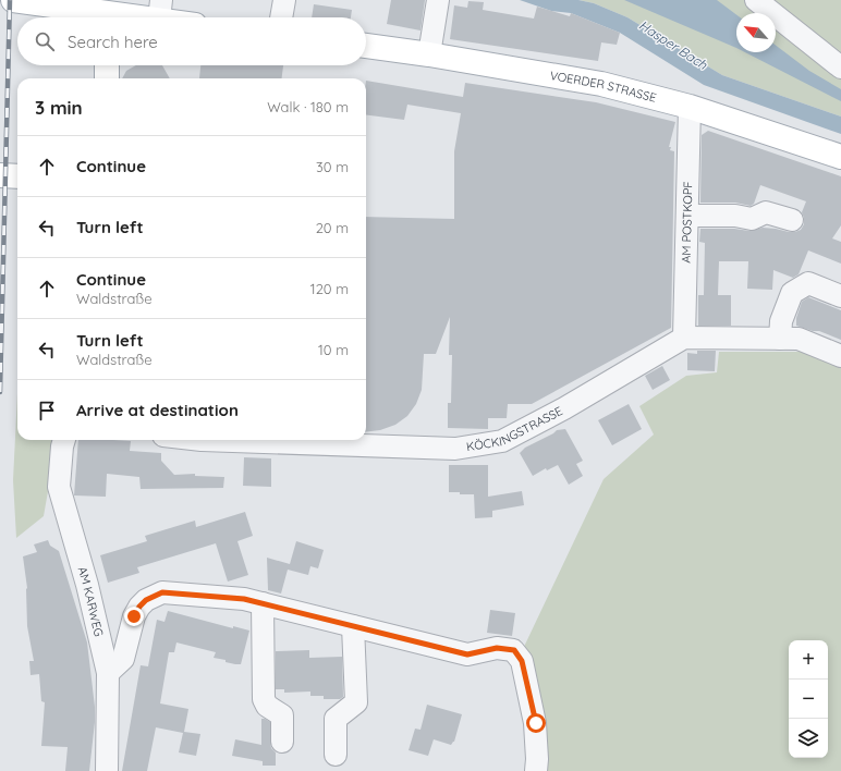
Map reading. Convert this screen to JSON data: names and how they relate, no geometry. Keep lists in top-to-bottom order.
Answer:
{
  "streets": {
    "main road": ["VOERDER STRASSE"],
    "street": ["AM POSTKOPF", "KÖCKINGSTRASSE", "AM KARWEG"]
  },
  "crossings": [
    ["VOERDER STRASSE", "AM POSTKOPF"],
    ["AM POSTKOPF", "KÖCKINGSTRASSE"]
  ],
  "water": ["Hasper Bach"],
  "north": "top left",
  "page": {
    "search": "Search here",
    "heading": ["3 min", "Walk · 180 m"],
    "list": [
      ["Continue", "30 m"],
      ["Turn left", "20 m"],
      ["Continue", "Waldstraße", "120 m"],
      ["Turn left", "Waldstraße", "10 m"],
      "Arrive at destination"
    ],
    "map_buttons": ["+", "−"]
  }
}
